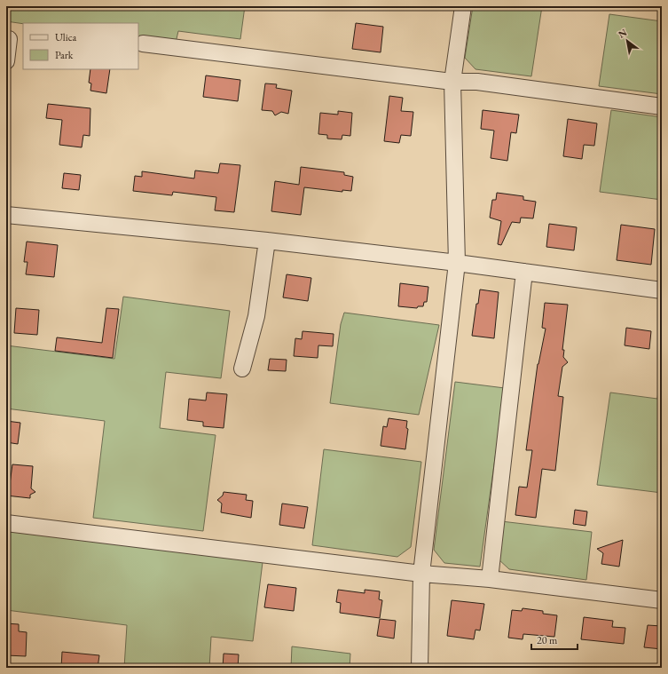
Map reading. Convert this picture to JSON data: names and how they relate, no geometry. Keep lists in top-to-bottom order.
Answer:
{
  "legend": ["Ulica", "Park"],
  "scale_bar": "20 m",
  "north": "top left"
}
